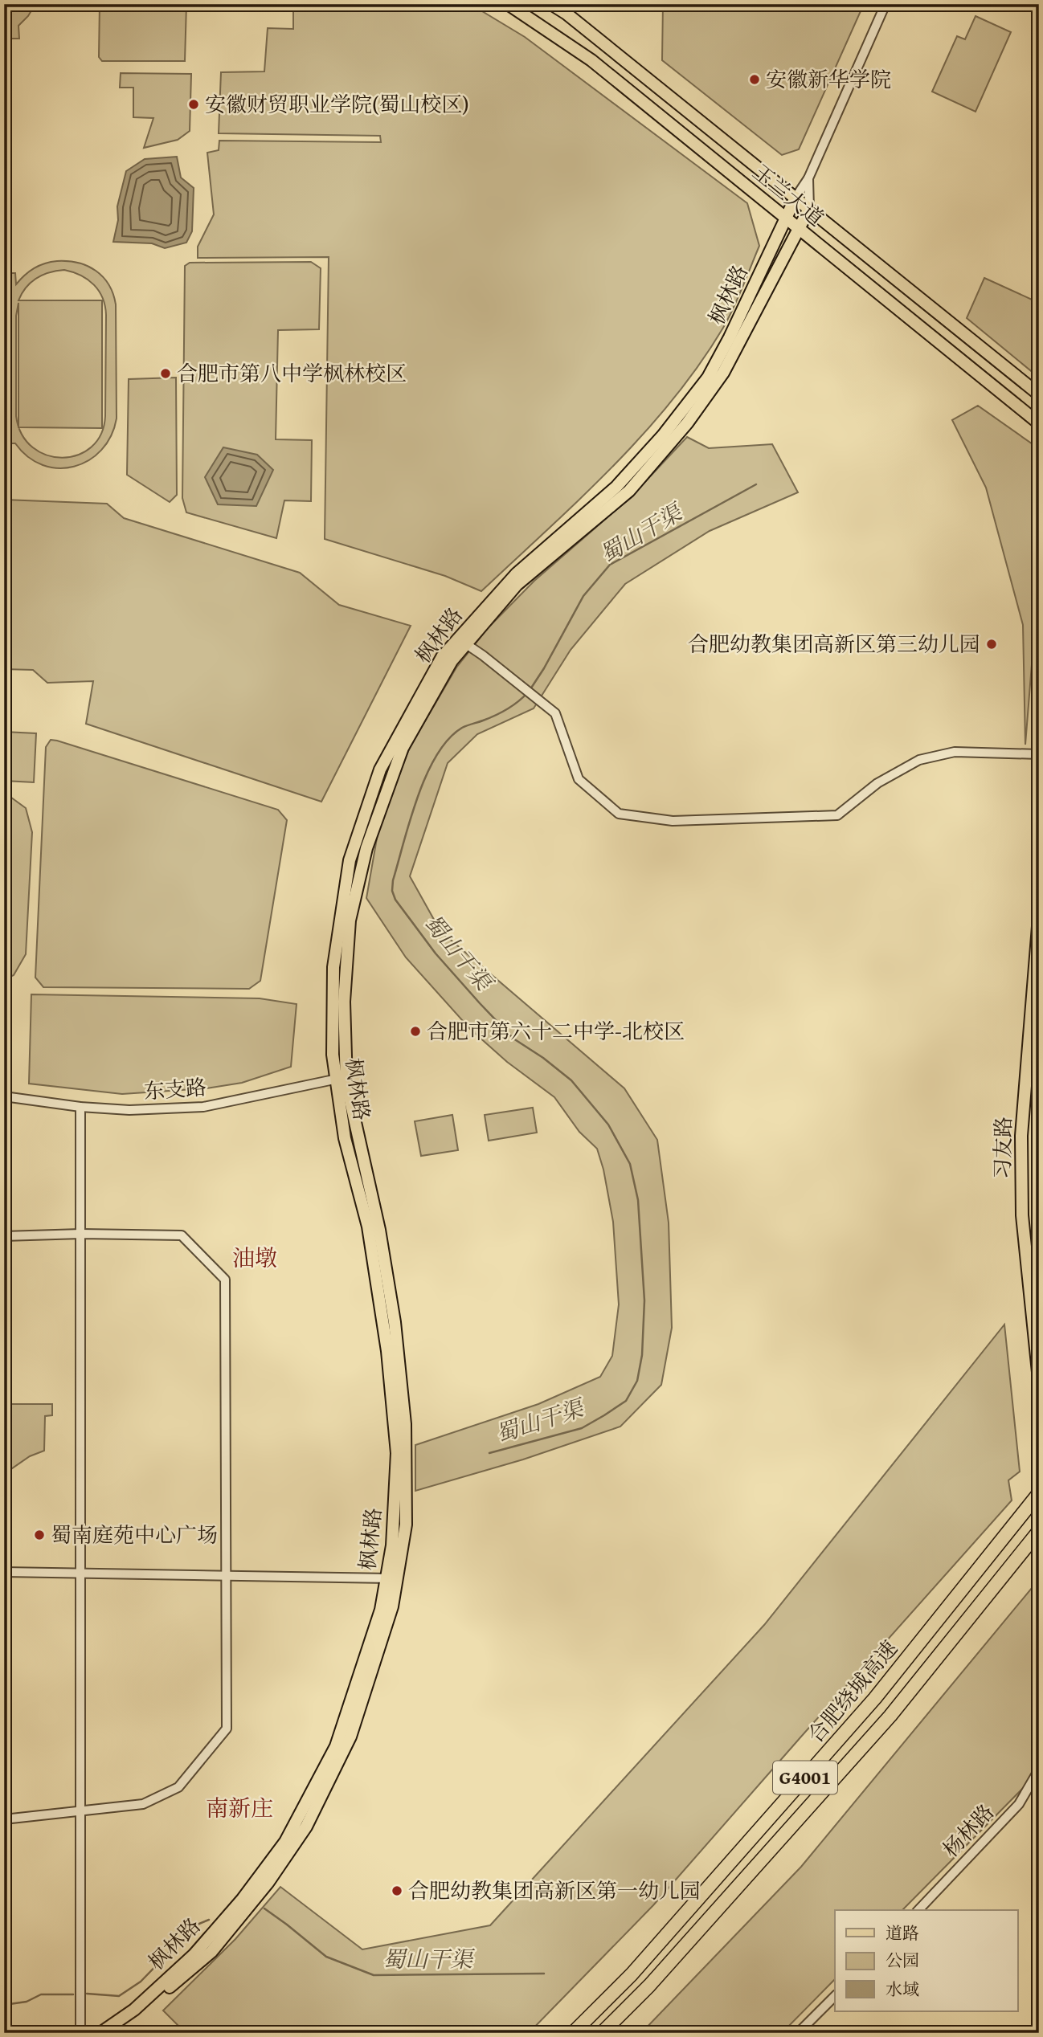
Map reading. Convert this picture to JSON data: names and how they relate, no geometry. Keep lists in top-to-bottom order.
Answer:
{
  "streets": {
    "highway": ["合肥绕城高速", "G4001"],
    "main road": ["玉兰大道", "枫林路", "习友路"],
    "street": ["东支路", "杨林路"]
  },
  "crossings": [
    ["玉兰大道", "枫林路"],
    ["枫林路", "东支路"]
  ],
  "districts": ["油墩", "南新庄"],
  "water": ["蜀山干渠"],
  "places": [
    "安徽新华学院",
    "安徽财贸职业学院(蜀山校区)",
    "合肥市第八中学枫林校区",
    "合肥幼教集团高新区第三幼儿园",
    "合肥市第六十二中学-北校区",
    "蜀南庭苑中心广场",
    "合肥幼教集团高新区第一幼儿园"
  ],
  "legend": ["道路", "公园", "水域"]
}
